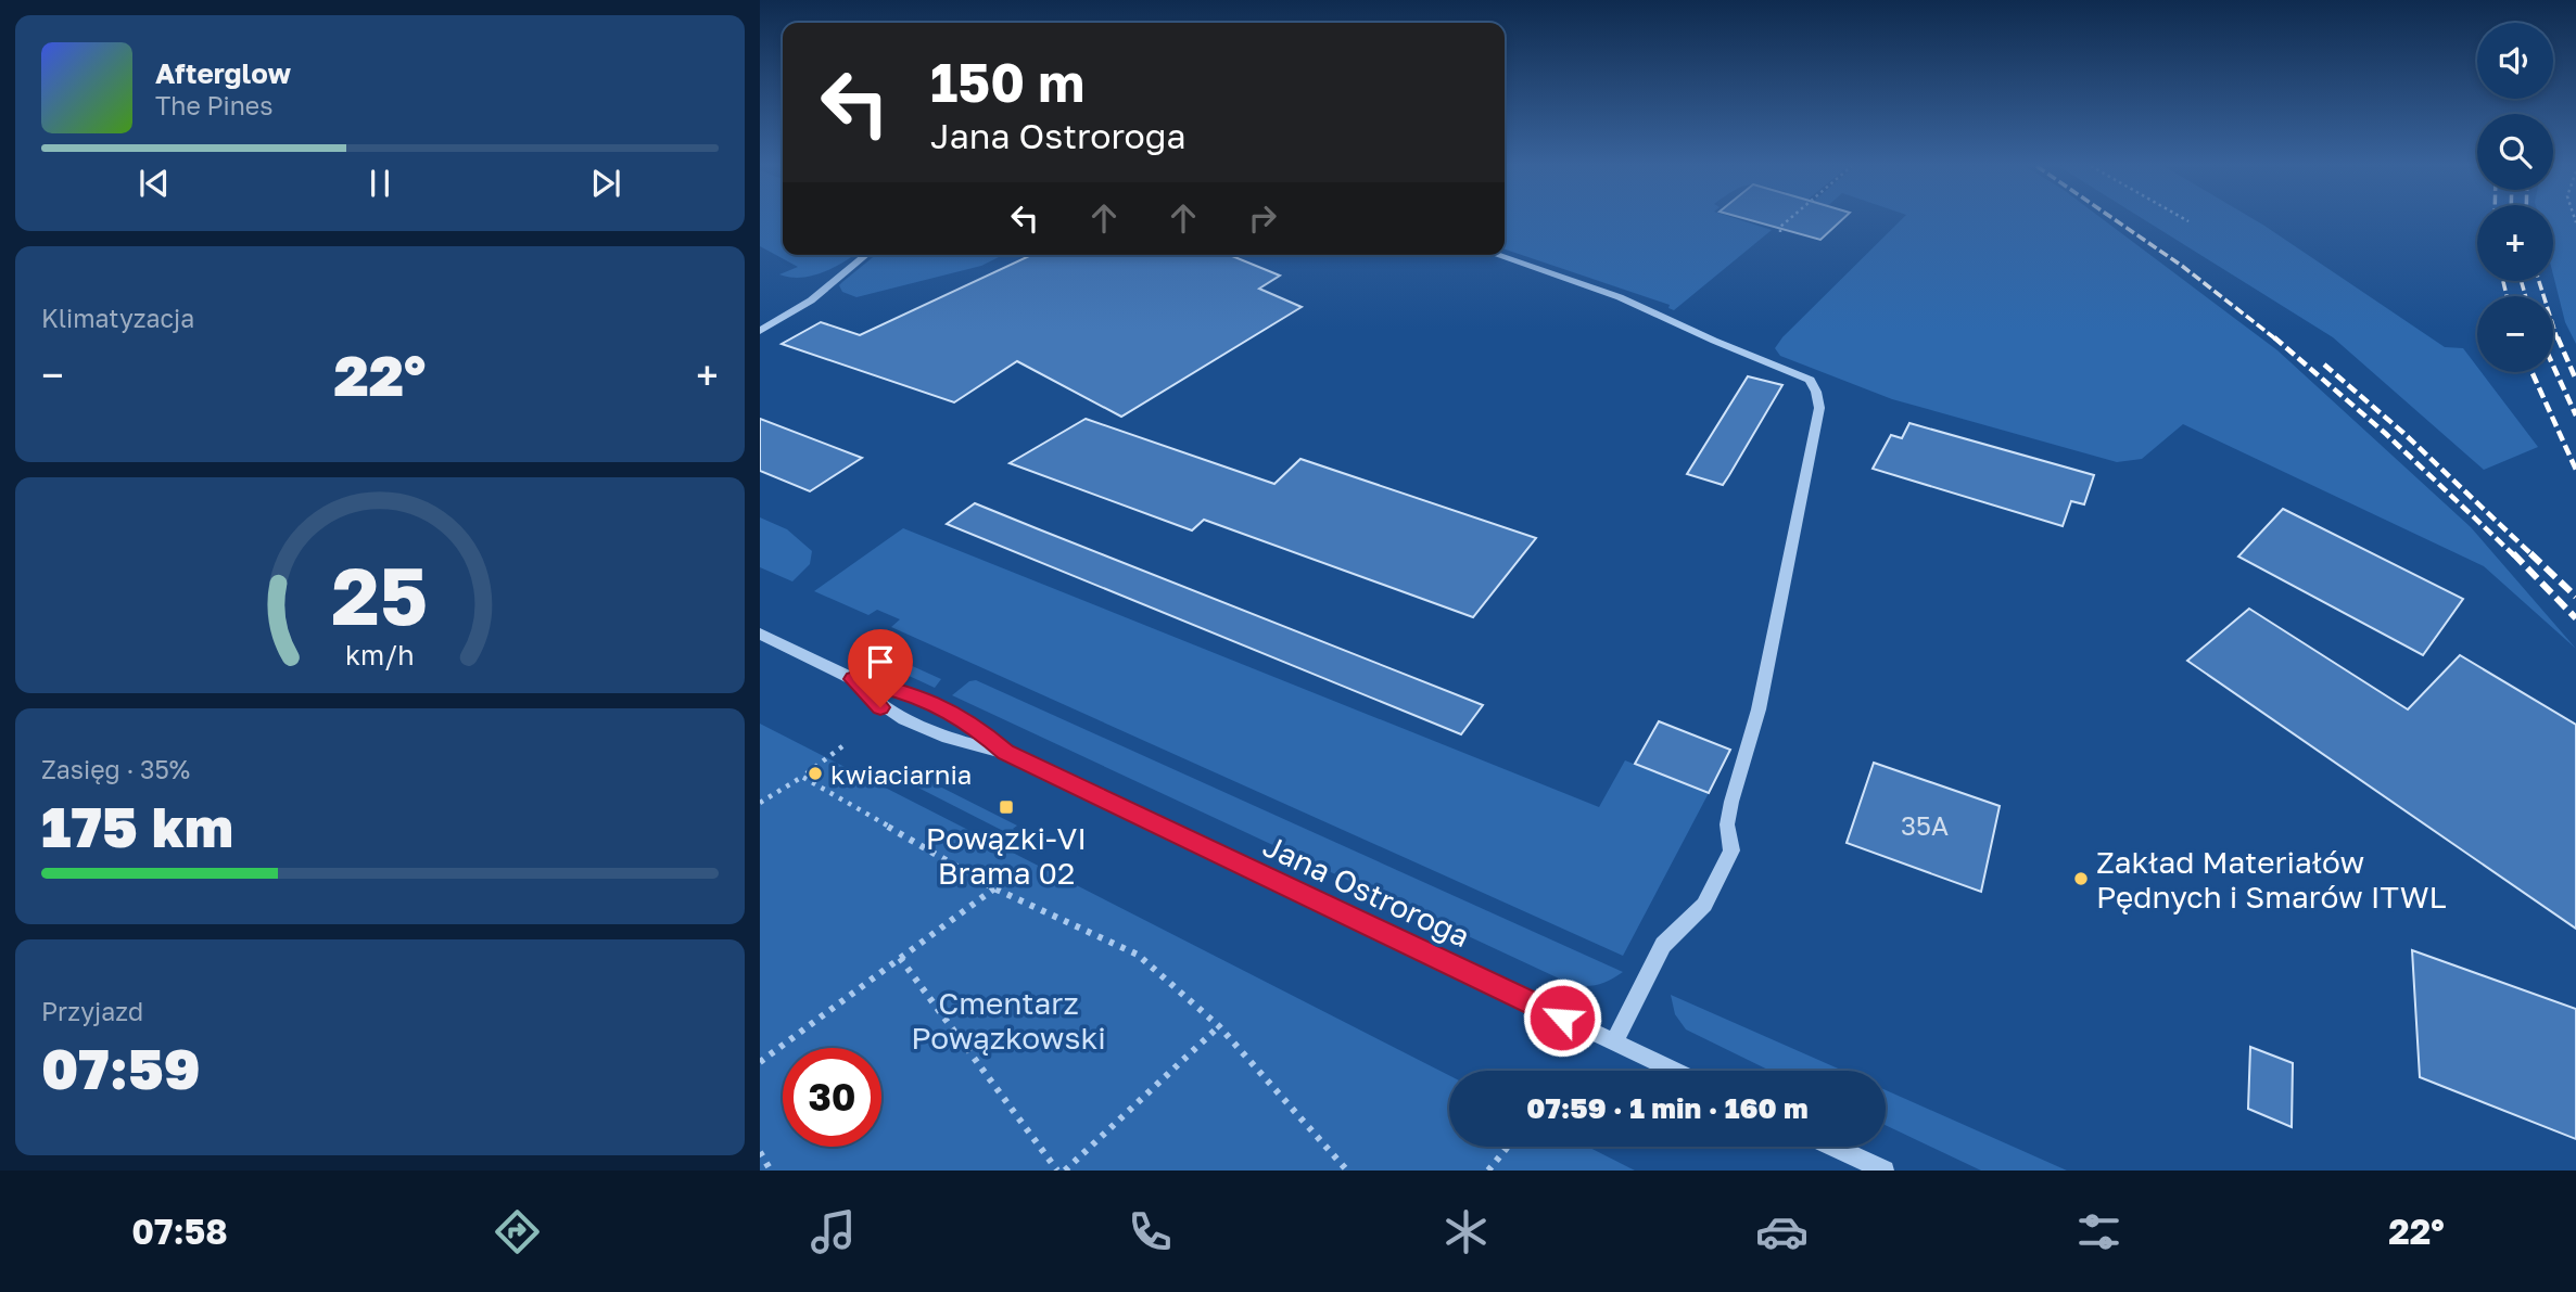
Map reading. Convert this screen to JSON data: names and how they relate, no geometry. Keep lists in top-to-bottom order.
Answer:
{
  "streets": {
    "street": ["Jana Ostroroga"]
  },
  "parks": ["Cmentarz Powązkowski"],
  "places": {
    "other": ["kwiaciarnia", "Zakład Materiałów Pędnych i Smarów ITWL"],
    "transit": ["Powązki-VI Brama 02"]
  },
  "house_numbers": ["35A"],
  "page": {
    "map_buttons": ["+", "−"],
    "turn": ["150 m", "Jana Ostroroga"],
    "song": ["Afterglow", "The Pines"],
    "tile": [
      "Klimatyzacja",
      ["Zasięg · 35%", "175 km"],
      ["Przyjazd", "07:59"]
    ],
    "heat": ["−", "22°", "+"],
    "limit": "30",
    "trip": "07:59 · 1 min · 160 m",
    "tabs": ["07:58", "22°"],
    "gauge": ["25", "km/h"]
  }
}
